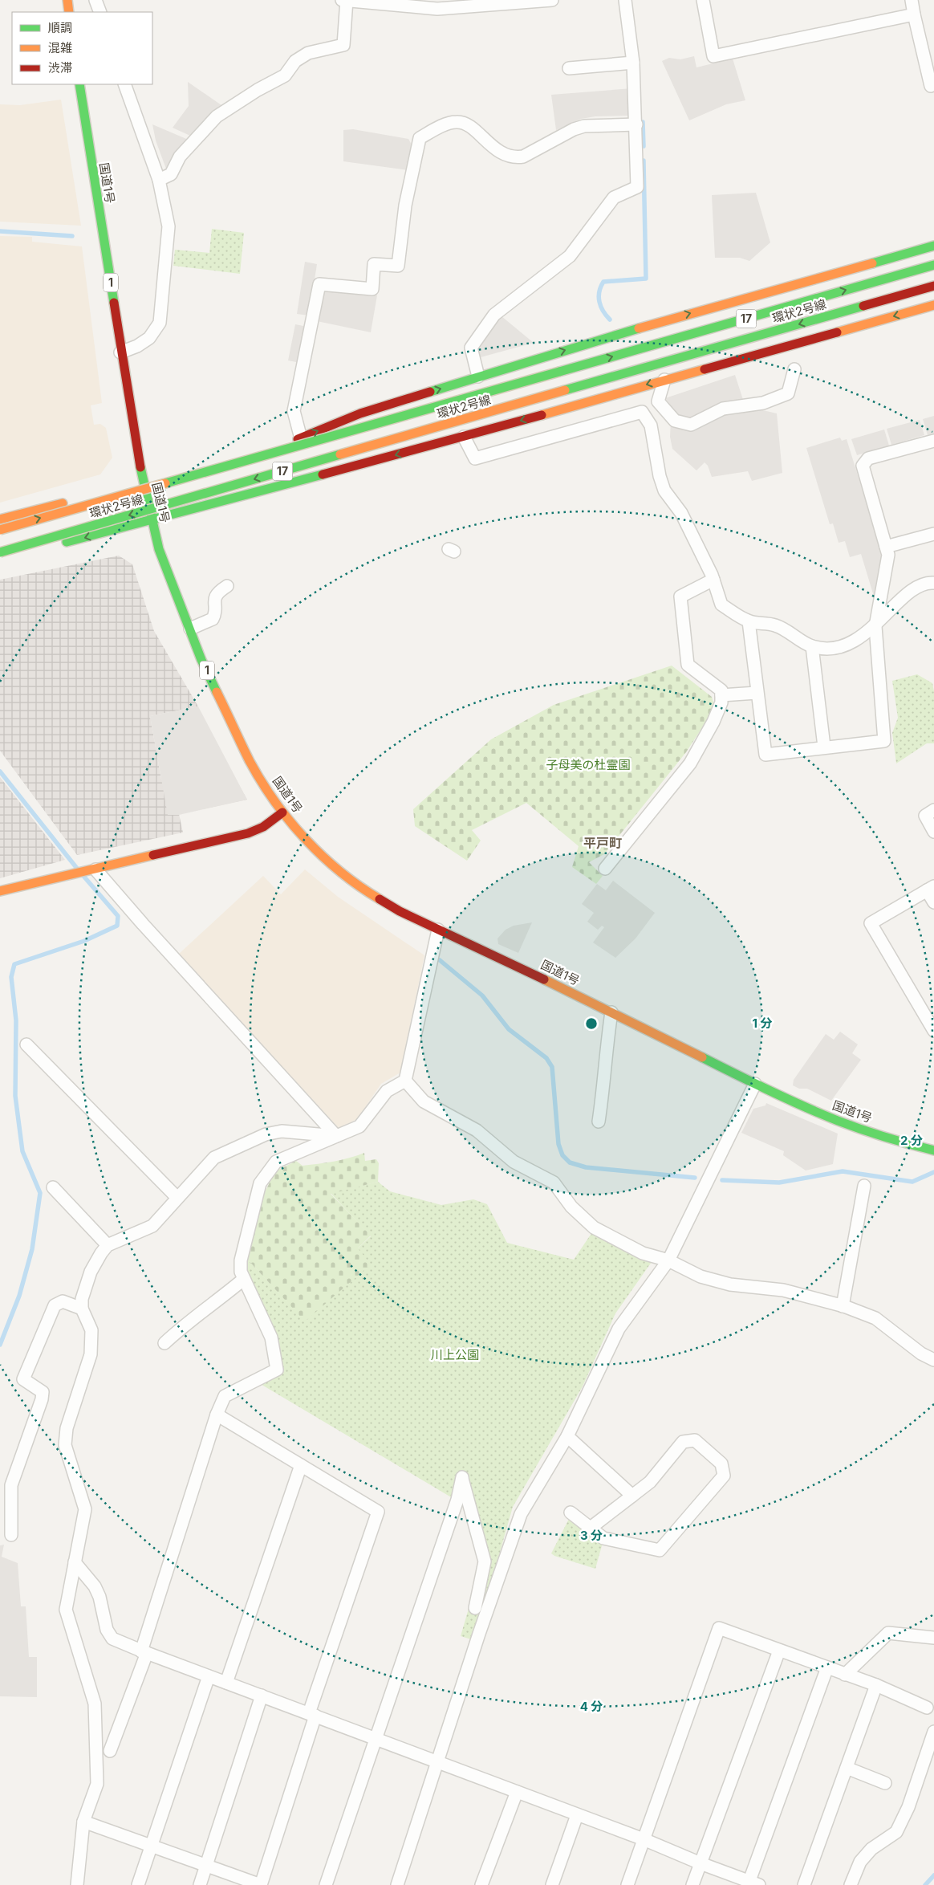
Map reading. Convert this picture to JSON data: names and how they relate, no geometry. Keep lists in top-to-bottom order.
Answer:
{
  "streets": {
    "main road": [
      "国道1号",
      "1",
      "環状2号線",
      "17"
    ]
  },
  "districts": ["平戸町"],
  "parks": ["子母美の杜霊園", "川上公園"],
  "legend": ["順調", "混雑", "渋滞"],
  "rings": [
    "1 分",
    "2 分",
    "3 分",
    "4 分"
  ]
}
